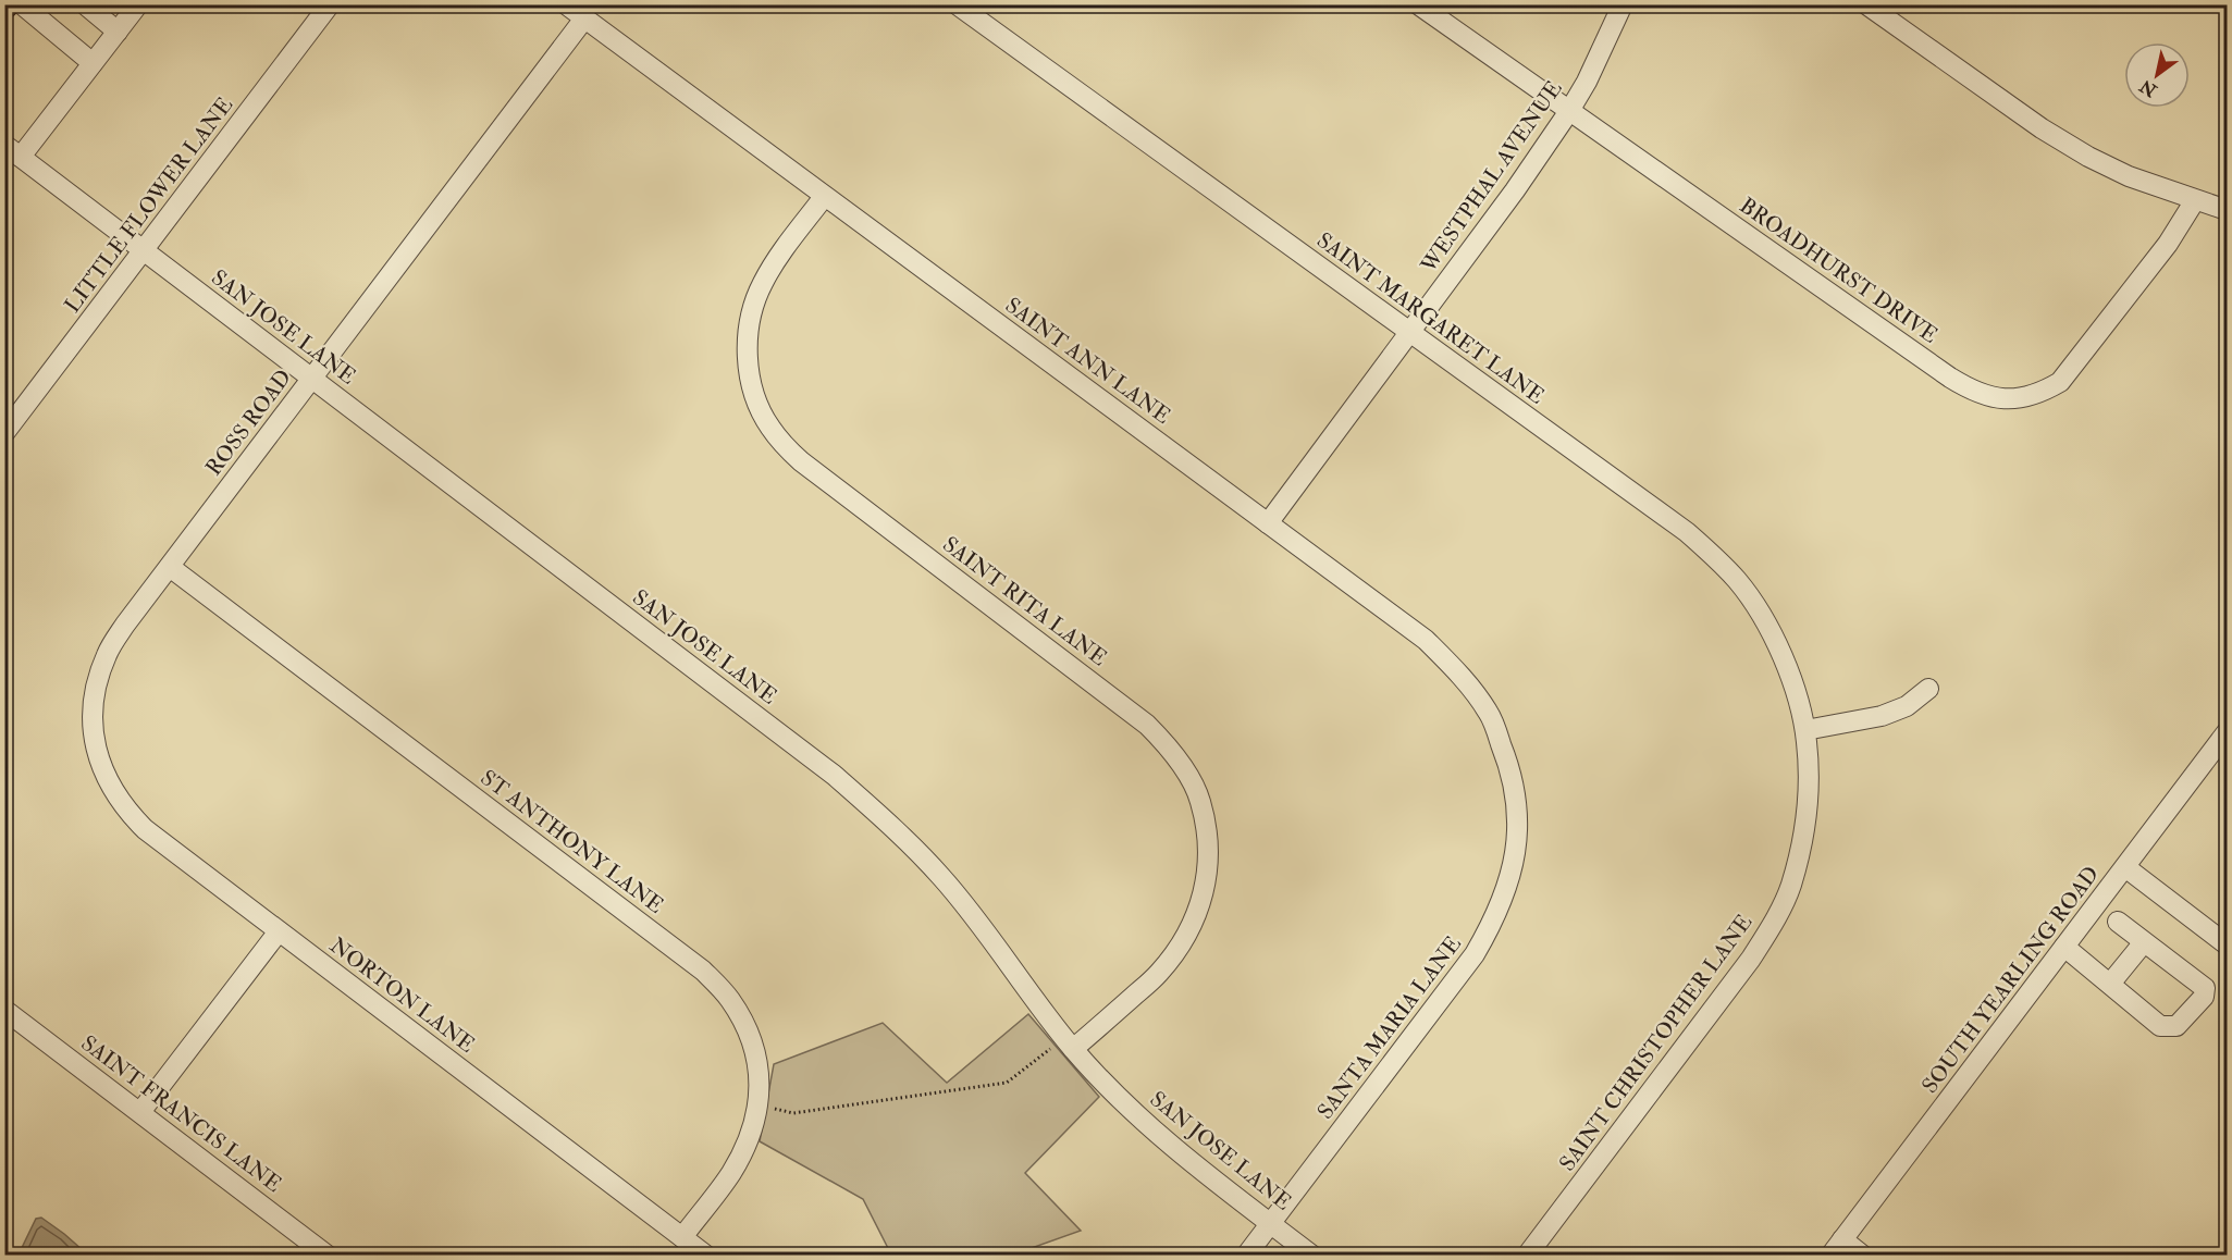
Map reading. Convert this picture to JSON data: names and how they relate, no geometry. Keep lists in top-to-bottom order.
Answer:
{
  "streets": {
    "street": [
      "WESTPHAL AVENUE",
      "LITTLE FLOWER LANE",
      "BROADHURST DRIVE",
      "SAINT MARGARET LANE",
      "SAN JOSE LANE",
      "SAINT ANN LANE",
      "ROSS ROAD",
      "SAINT RITA LANE",
      "ST ANTHONY LANE",
      "SOUTH YEARLING ROAD",
      "NORTON LANE",
      "SANTA MARIA LANE",
      "SAINT CHRISTOPHER LANE",
      "SAINT FRANCIS LANE"
    ]
  },
  "crossings": [
    ["WESTPHAL AVENUE", "BROADHURST DRIVE"],
    ["WESTPHAL AVENUE", "SAINT MARGARET LANE"],
    ["WESTPHAL AVENUE", "SAINT ANN LANE"],
    ["LITTLE FLOWER LANE", "SAN JOSE LANE"],
    ["SAINT MARGARET LANE", "SAINT CHRISTOPHER LANE"],
    ["SAN JOSE LANE", "ROSS ROAD"],
    ["SAN JOSE LANE", "SAINT RITA LANE"],
    ["SAN JOSE LANE", "SANTA MARIA LANE"],
    ["SAINT ANN LANE", "ROSS ROAD"],
    ["SAINT ANN LANE", "SAINT RITA LANE"],
    ["SAINT ANN LANE", "SANTA MARIA LANE"],
    ["ROSS ROAD", "ST ANTHONY LANE"],
    ["ROSS ROAD", "NORTON LANE"],
    ["ST ANTHONY LANE", "NORTON LANE"]
  ],
  "north": "bottom left"
}
